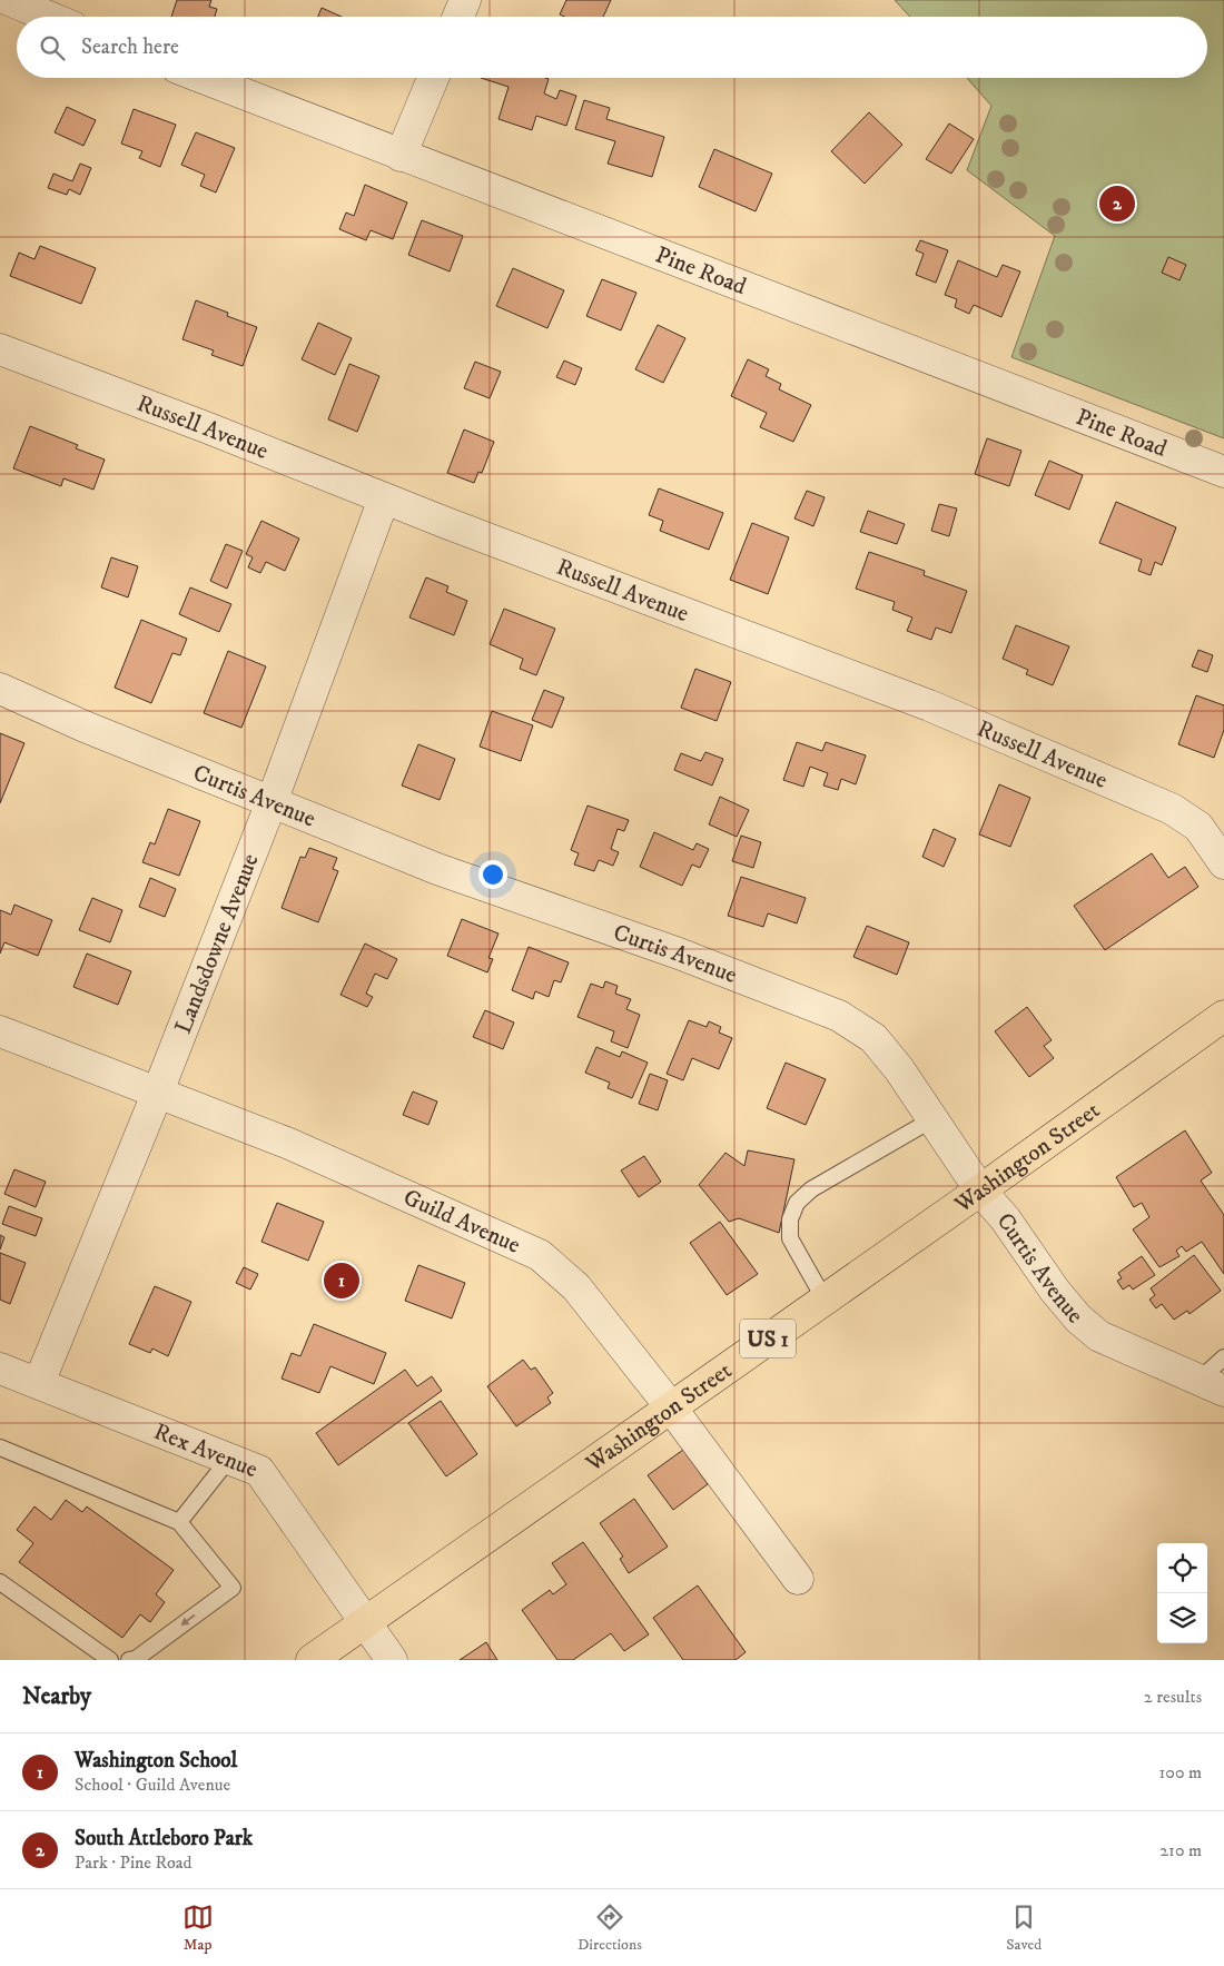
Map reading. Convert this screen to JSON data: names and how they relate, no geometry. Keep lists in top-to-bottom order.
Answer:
{
  "streets": {
    "main road": ["Washington Street", "US 1"],
    "street": [
      "Pine Road",
      "Russell Avenue",
      "Curtis Avenue",
      "Landsdowne Avenue",
      "Guild Avenue",
      "Rex Avenue"
    ]
  },
  "crossings": [
    ["Russell Avenue", "Landsdowne Avenue"],
    ["Curtis Avenue", "Landsdowne Avenue"],
    ["Curtis Avenue", "Washington Street"],
    ["Landsdowne Avenue", "Guild Avenue"],
    ["Landsdowne Avenue", "Rex Avenue"],
    ["Washington Street", "Guild Avenue"],
    ["Washington Street", "Rex Avenue"]
  ],
  "page": {
    "search": "Search here",
    "pins": ["2", "1"],
    "heading": ["Nearby", "2 results"],
    "list": [
      {
        "mark": "1",
        "name": "Washington School",
        "note": "School · Guild Avenue",
        "value": "100 m"
      },
      {
        "mark": "2",
        "name": "South Attleboro Park",
        "note": "Park · Pine Road",
        "value": "210 m"
      }
    ],
    "nav": ["Map", "Directions", "Saved"]
  }
}
